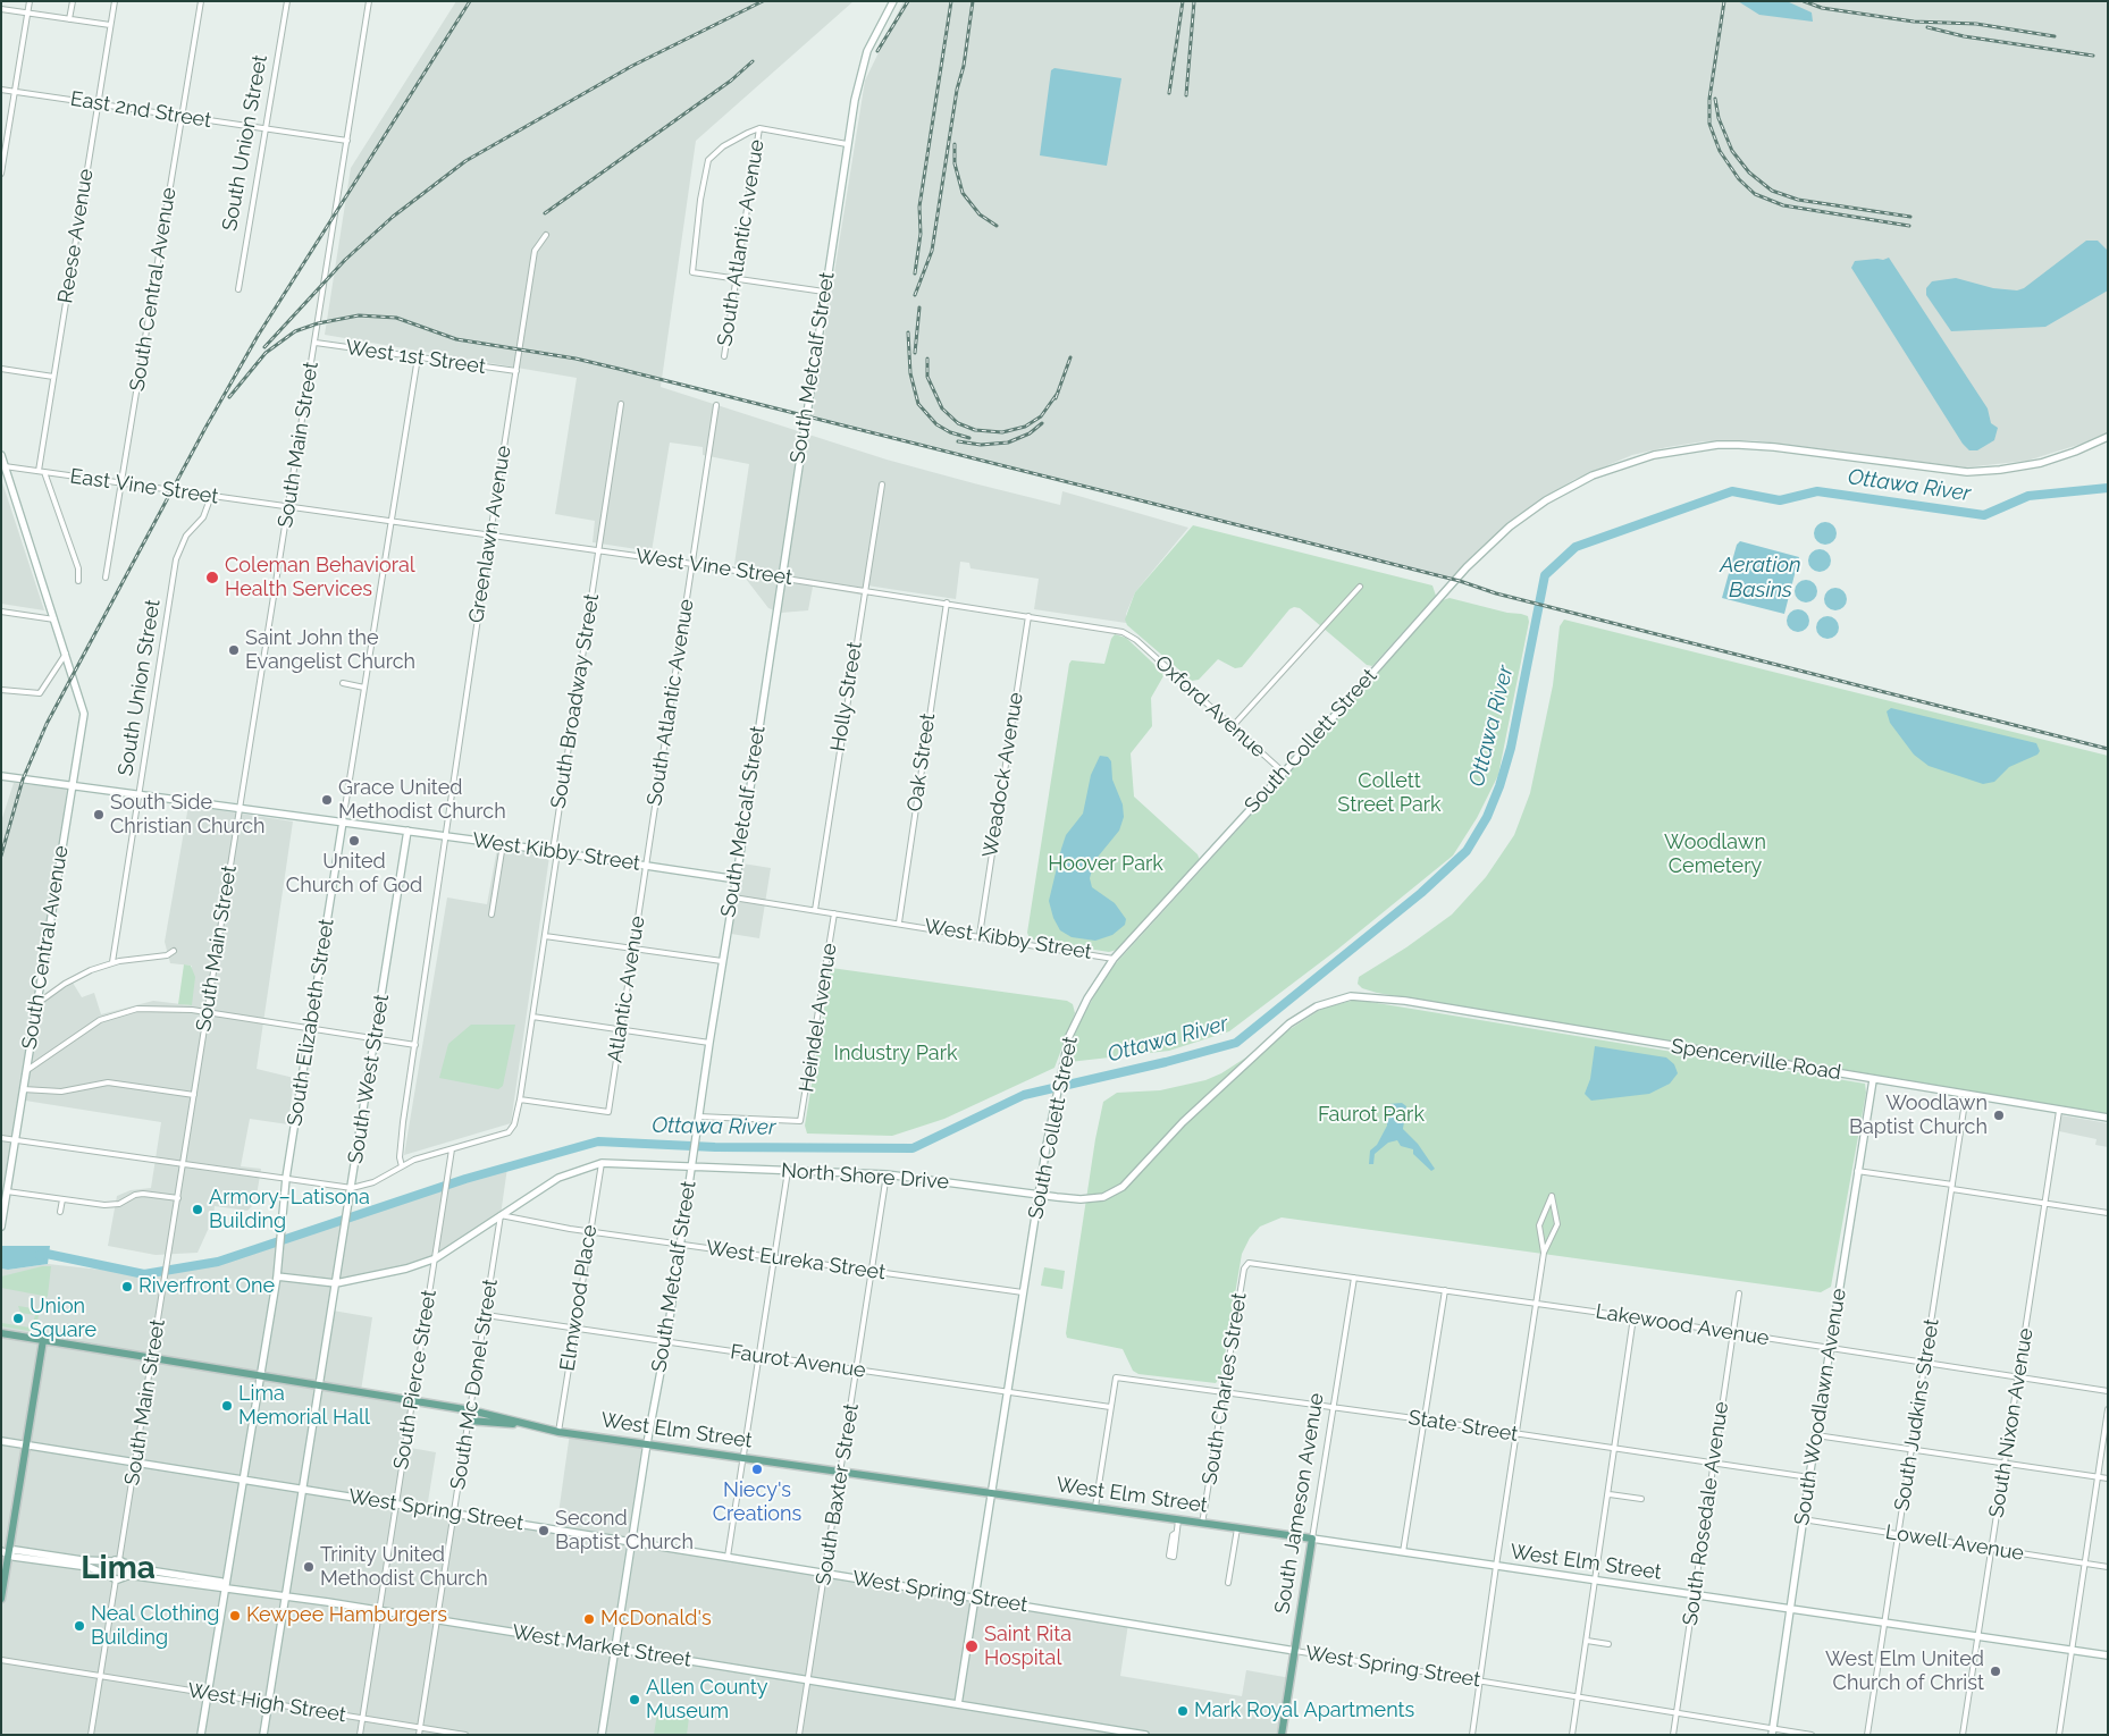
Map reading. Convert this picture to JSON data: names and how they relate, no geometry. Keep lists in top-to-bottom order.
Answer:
{
  "streets": {
    "main road": ["West Elm Street", "South Jameson Avenue"],
    "street": [
      "East 2nd Street",
      "South Union Street",
      "Reese Avenue",
      "South Atlantic Avenue",
      "South Central Avenue",
      "West 1st Street",
      "South Metcalf Street",
      "South Main Street",
      "East Vine Street",
      "Greenlawn Avenue",
      "West Vine Street",
      "Holly Street",
      "South Broadway Street",
      "Oxford Avenue",
      "South Collett Street",
      "Oak Street",
      "Weadock Avenue",
      "West Kibby Street",
      "Atlantic Avenue",
      "Heindel Avenue",
      "South Elizabeth Street",
      "Spencerville Road",
      "South West Street",
      "North Shore Drive",
      "West Eureka Street",
      "Elmwood Place",
      "Lakewood Avenue",
      "Faurot Avenue",
      "South Pierce Street",
      "South Mc Donel Street",
      "South Charles Street",
      "South Woodlawn Avenue",
      "South Judkins Street",
      "South Nixon Avenue",
      "State Street",
      "South Baxter Street",
      "West Spring Street",
      "South Rosedale Avenue",
      "Lowell Avenue",
      "West Market Street",
      "West High Street"
    ]
  },
  "crossings": [
    ["East 2nd Street", "South Union Street"],
    ["East 2nd Street", "Reese Avenue"],
    ["East 2nd Street", "South Central Avenue"],
    ["East 2nd Street", "South Main Street"],
    ["South Union Street", "East Vine Street"],
    ["South Union Street", "West Kibby Street"],
    ["Reese Avenue", "East Vine Street"],
    ["South Atlantic Avenue", "West Vine Street"],
    ["South Atlantic Avenue", "West Kibby Street"],
    ["South Atlantic Avenue", "Atlantic Avenue"],
    ["South Central Avenue", "East Vine Street"],
    ["South Central Avenue", "West Kibby Street"],
    ["West 1st Street", "South Main Street"],
    ["West 1st Street", "Greenlawn Avenue"],
    ["West 1st Street", "South Elizabeth Street"],
    ["South Metcalf Street", "West Vine Street"],
    ["South Metcalf Street", "West Kibby Street"],
    ["South Metcalf Street", "Heindel Avenue"],
    ["South Metcalf Street", "North Shore Drive"],
    ["South Metcalf Street", "West Eureka Street"],
    ["South Metcalf Street", "Faurot Avenue"],
    ["South Metcalf Street", "West Elm Street"],
    ["South Metcalf Street", "West Spring Street"],
    ["South Metcalf Street", "West Market Street"],
    ["South Main Street", "East Vine Street"],
    ["South Main Street", "West Vine Street"],
    ["South Main Street", "West Kibby Street"],
    ["South Main Street", "West Elm Street"],
    ["South Main Street", "West Spring Street"],
    ["South Main Street", "West Market Street"],
    ["East Vine Street", "West Vine Street"],
    ["Greenlawn Avenue", "West Vine Street"],
    ["Greenlawn Avenue", "West Kibby Street"],
    ["West Vine Street", "Holly Street"],
    ["West Vine Street", "South Broadway Street"],
    ["West Vine Street", "Oxford Avenue"],
    ["West Vine Street", "Oak Street"],
    ["West Vine Street", "Weadock Avenue"],
    ["West Vine Street", "South Elizabeth Street"],
    ["Holly Street", "West Kibby Street"],
    ["South Broadway Street", "West Kibby Street"],
    ["Oxford Avenue", "South Collett Street"],
    ["South Collett Street", "West Kibby Street"],
    ["South Collett Street", "North Shore Drive"],
    ["South Collett Street", "West Eureka Street"],
    ["South Collett Street", "Faurot Avenue"],
    ["South Collett Street", "West Elm Street"],
    ["South Collett Street", "West Spring Street"],
    ["South Collett Street", "West Market Street"],
    ["Oak Street", "West Kibby Street"],
    ["Weadock Avenue", "West Kibby Street"],
    ["West Kibby Street", "Atlantic Avenue"],
    ["West Kibby Street", "Heindel Avenue"],
    ["West Kibby Street", "South Elizabeth Street"],
    ["West Kibby Street", "South West Street"],
    ["South Elizabeth Street", "North Shore Drive"],
    ["South Elizabeth Street", "West Elm Street"],
    ["South Elizabeth Street", "West Spring Street"],
    ["South Elizabeth Street", "West Market Street"],
    ["South Elizabeth Street", "West High Street"],
    ["Spencerville Road", "North Shore Drive"],
    ["Spencerville Road", "South Woodlawn Avenue"],
    ["Spencerville Road", "South Judkins Street"],
    ["Spencerville Road", "South Nixon Avenue"],
    ["South West Street", "North Shore Drive"],
    ["South West Street", "West Elm Street"],
    ["South West Street", "West Spring Street"],
    ["South West Street", "West Market Street"],
    ["South West Street", "West High Street"],
    ["North Shore Drive", "West Eureka Street"],
    ["North Shore Drive", "Elmwood Place"],
    ["North Shore Drive", "South Pierce Street"],
    ["North Shore Drive", "South Mc Donel Street"],
    ["North Shore Drive", "South Baxter Street"],
    ["West Eureka Street", "Elmwood Place"],
    ["West Eureka Street", "South Mc Donel Street"],
    ["West Eureka Street", "South Baxter Street"],
    ["Elmwood Place", "Faurot Avenue"],
    ["Elmwood Place", "West Elm Street"],
    ["Lakewood Avenue", "South Charles Street"],
    ["Lakewood Avenue", "South Woodlawn Avenue"],
    ["Lakewood Avenue", "South Judkins Street"],
    ["Lakewood Avenue", "South Nixon Avenue"],
    ["Lakewood Avenue", "South Jameson Avenue"],
    ["Lakewood Avenue", "South Rosedale Avenue"],
    ["Faurot Avenue", "South Mc Donel Street"],
    ["Faurot Avenue", "State Street"],
    ["Faurot Avenue", "South Baxter Street"],
    ["South Pierce Street", "West Elm Street"],
    ["South Pierce Street", "West Spring Street"],
    ["South Pierce Street", "West Market Street"],
    ["South Pierce Street", "West High Street"],
    ["South Mc Donel Street", "West Elm Street"],
    ["South Mc Donel Street", "West Spring Street"],
    ["South Mc Donel Street", "West Market Street"],
    ["South Mc Donel Street", "West High Street"],
    ["South Charles Street", "State Street"],
    ["South Charles Street", "West Elm Street"],
    ["South Woodlawn Avenue", "State Street"],
    ["South Woodlawn Avenue", "West Elm Street"],
    ["South Woodlawn Avenue", "West Spring Street"],
    ["South Woodlawn Avenue", "Lowell Avenue"],
    ["South Judkins Street", "West Elm Street"],
    ["South Judkins Street", "Lowell Avenue"],
    ["South Nixon Avenue", "West Elm Street"],
    ["South Nixon Avenue", "Lowell Avenue"],
    ["State Street", "South Jameson Avenue"],
    ["State Street", "South Rosedale Avenue"],
    ["West Elm Street", "South Baxter Street"],
    ["West Elm Street", "South Jameson Avenue"],
    ["West Elm Street", "South Rosedale Avenue"],
    ["South Baxter Street", "West Spring Street"],
    ["South Baxter Street", "West Market Street"],
    ["South Jameson Avenue", "West Spring Street"],
    ["West Spring Street", "South Rosedale Avenue"]
  ],
  "districts": ["Lima"],
  "water": ["Ottawa River", "Aeration Basins"],
  "parks": [
    "Collett Street Park",
    "Woodlawn Cemetery",
    "Hoover Park",
    "Industry Park",
    "Faurot Park"
  ],
  "places": [
    "Coleman Behavioral Health Services",
    "Saint John the Evangelist Church",
    "Grace United Methodist Church",
    "South Side Christian Church",
    "United Church of God",
    "Woodlawn Baptist Church",
    "Armory–Latisona Building",
    "Riverfront One",
    "Union Square",
    "Lima Memorial Hall",
    "Niecy's Creations",
    "Second Baptist Church",
    "Trinity United Methodist Church",
    "Kewpee Hamburgers",
    "McDonald's",
    "Neal Clothing Building",
    "Saint Rita Hospital",
    "West Elm United Church of Christ",
    "Allen County Museum",
    "Mark Royal Apartments"
  ]
}
